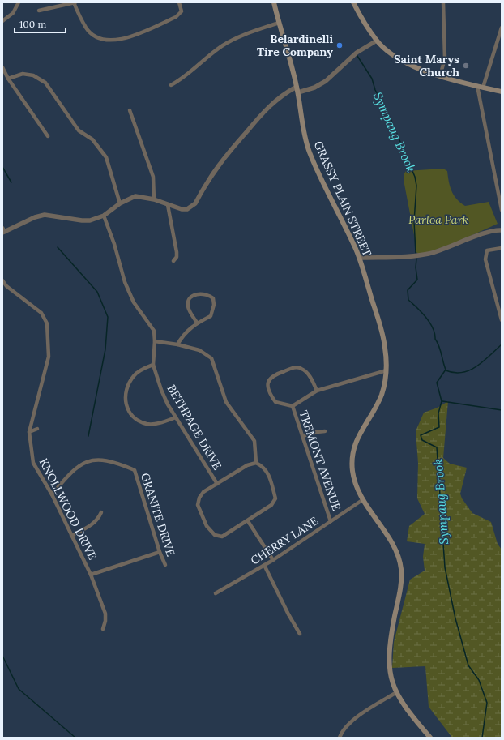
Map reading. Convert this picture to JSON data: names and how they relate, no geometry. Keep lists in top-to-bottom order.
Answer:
{
  "streets": {
    "main road": ["GRASSY PLAIN STREET"],
    "street": [
      "BETHPAGE DRIVE",
      "TREMONT AVENUE",
      "KNOLLWOOD DRIVE",
      "GRANITE DRIVE",
      "CHERRY LANE"
    ]
  },
  "crossings": [
    ["GRASSY PLAIN STREET", "CHERRY LANE"],
    ["TREMONT AVENUE", "CHERRY LANE"],
    ["KNOLLWOOD DRIVE", "GRANITE DRIVE"]
  ],
  "water": ["Sympaug Brook"],
  "parks": ["Parloa Park"],
  "places": ["Belardinelli Tire Company", "Saint Marys Church"],
  "scale_bar": "100 m"
}
